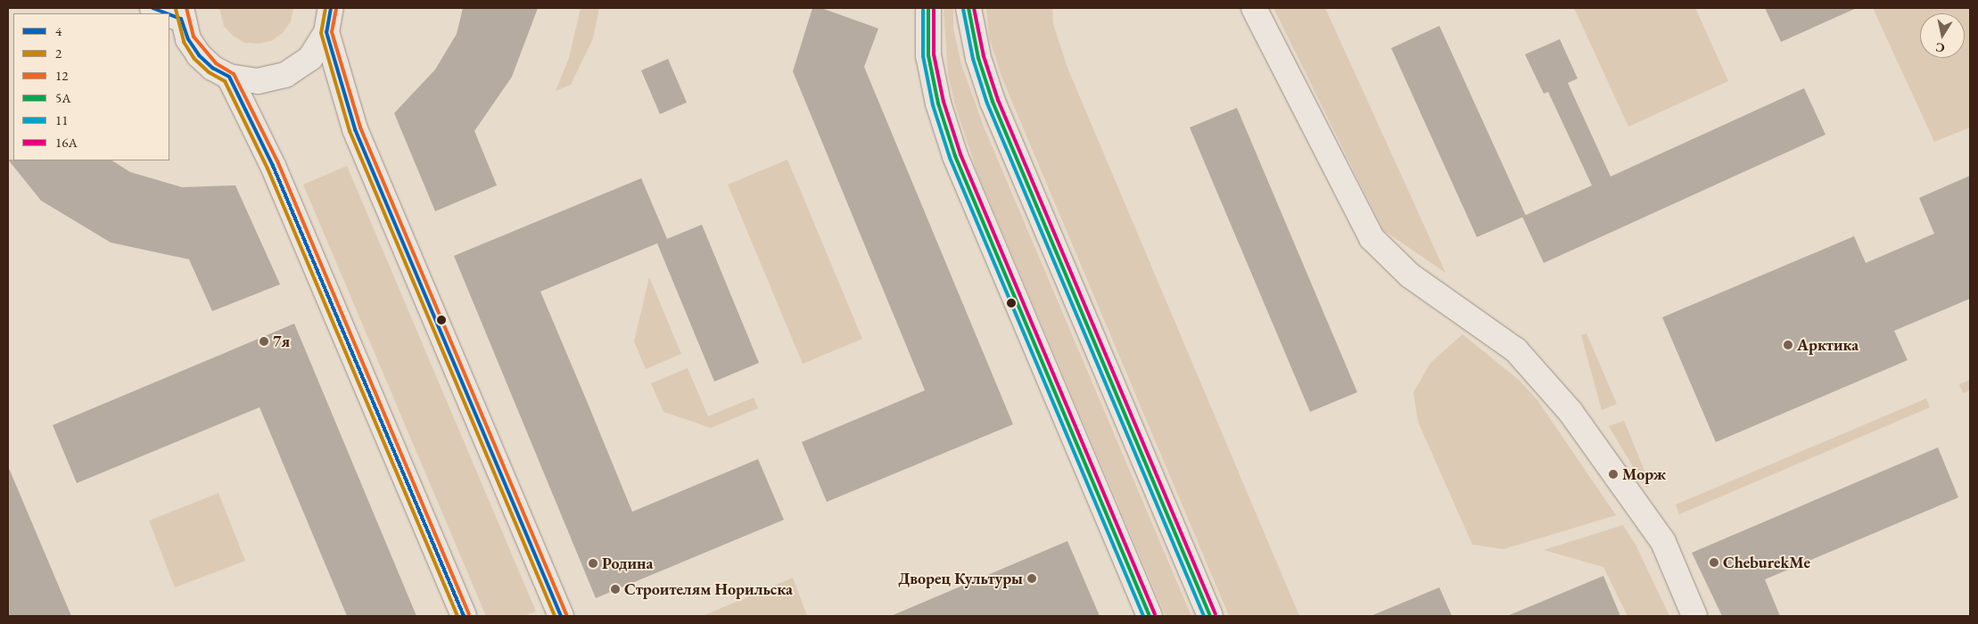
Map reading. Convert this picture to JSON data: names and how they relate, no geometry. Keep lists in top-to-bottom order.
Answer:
{
  "places": [
    "7я",
    "Арктика",
    "Морж",
    "CheburekMe",
    "Родина",
    "Дворец Культуры",
    "Строителям Норильска"
  ],
  "lines": [
    "transit line 4",
    "transit line 2",
    "transit line 12",
    "transit line 5А",
    "transit line 11",
    "transit line 16А"
  ],
  "legend": [
    "4",
    "2",
    "12",
    "5А",
    "11",
    "16А"
  ],
  "north": "bottom"
}
